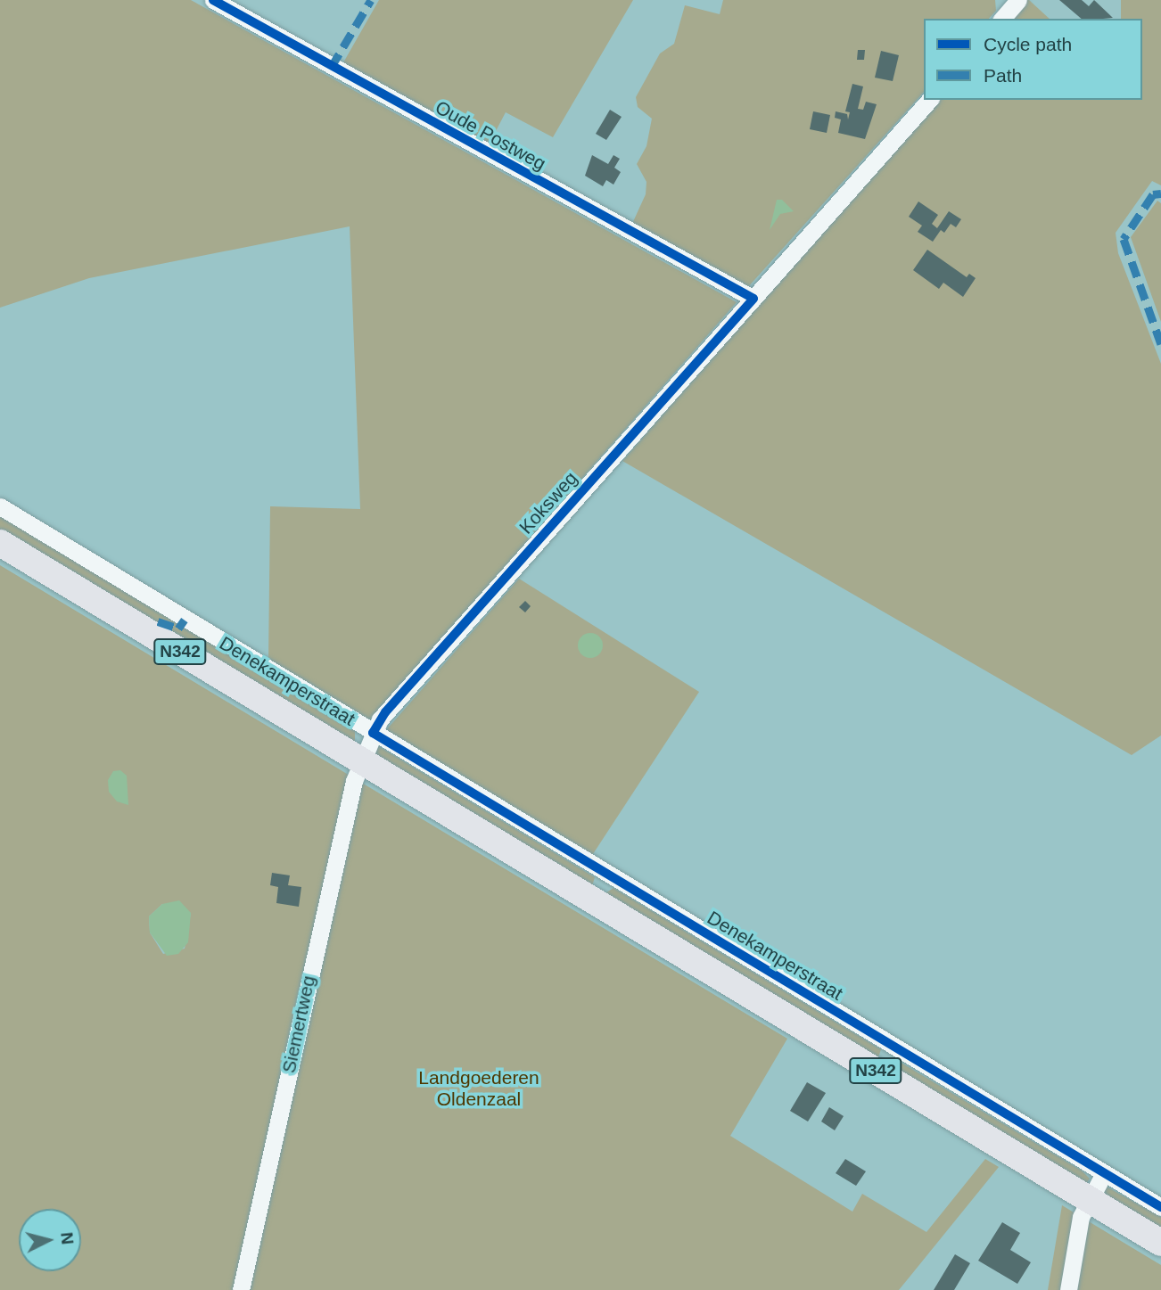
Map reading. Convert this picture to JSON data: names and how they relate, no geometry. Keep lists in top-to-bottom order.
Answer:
{
  "streets": {
    "main road": ["N342", "Denekamperstraat"],
    "street": ["Oude Postweg", "Koksweg", "Siemertweg"]
  },
  "crossings": [
    ["Oude Postweg", "Koksweg"],
    ["Koksweg", "Denekamperstraat"],
    ["Koksweg", "Siemertweg"],
    ["Denekamperstraat", "Siemertweg"]
  ],
  "parks": ["Landgoederen Oldenzaal"],
  "legend": ["Cycle path", "Path"],
  "north": "right"
}
